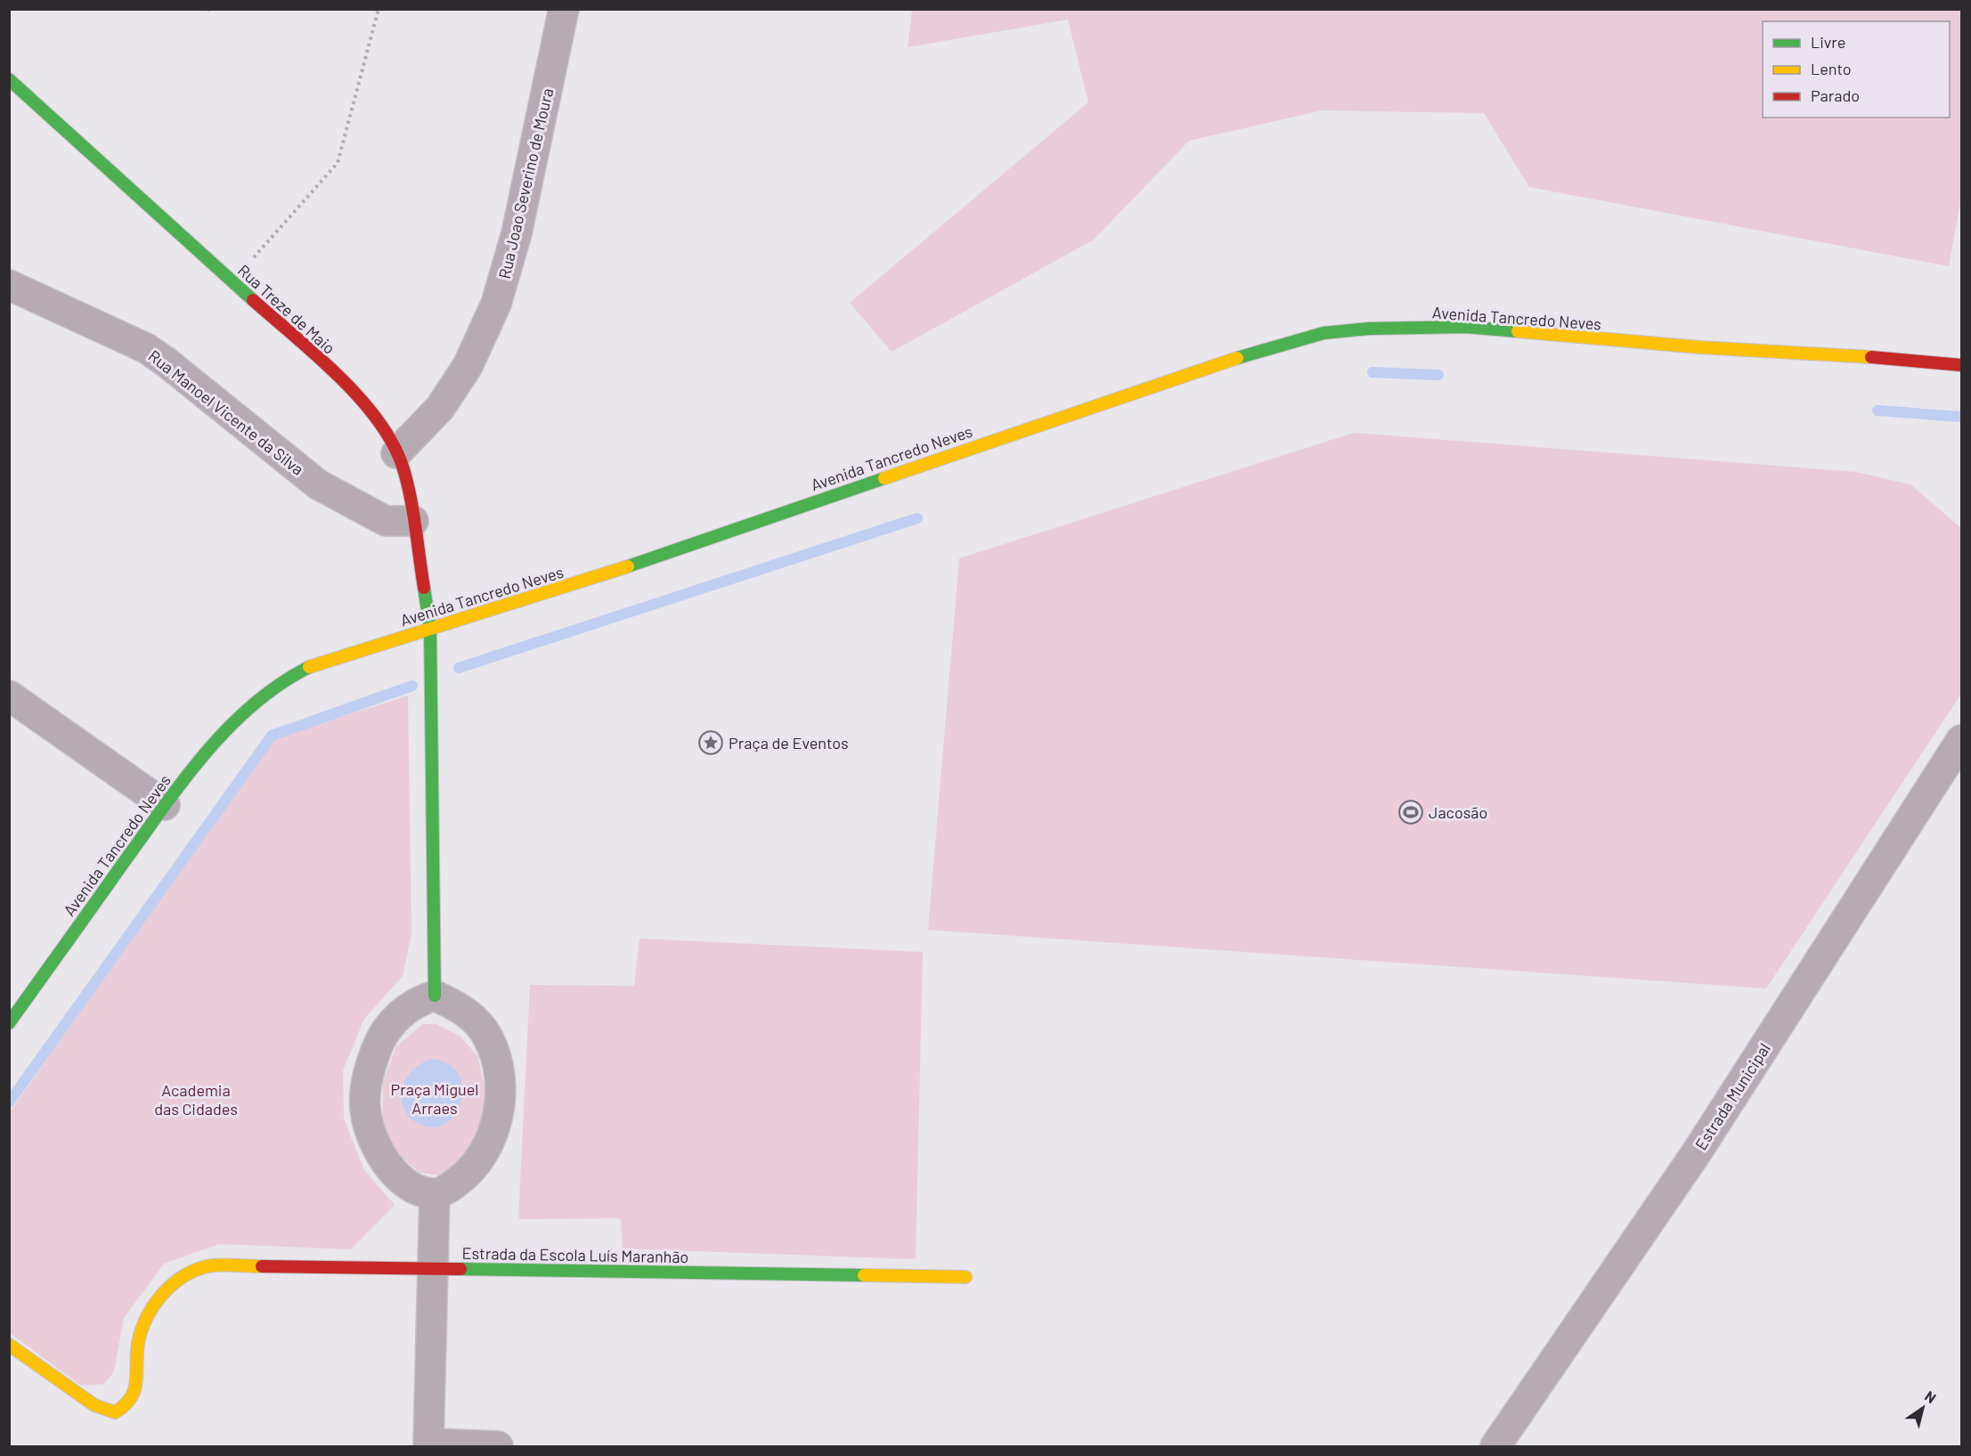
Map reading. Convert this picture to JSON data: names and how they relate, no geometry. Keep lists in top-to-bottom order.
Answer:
{
  "streets": {
    "street": [
      "Rua Joao Severino de Moura",
      "Rua Treze de Maio",
      "Avenida Tancredo Neves",
      "Rua Manoel Vicente da Silva",
      "Estrada Municipal",
      "Estrada da Escola Luís Maranhão"
    ]
  },
  "crossings": [
    ["Rua Joao Severino de Moura", "Rua Treze de Maio"],
    ["Rua Treze de Maio", "Avenida Tancredo Neves"],
    ["Rua Treze de Maio", "Rua Manoel Vicente da Silva"]
  ],
  "parks": ["Praça Miguel Arraes", "Academia das Cidades"],
  "places": {
    "place": ["Praça de Eventos"],
    "sports": ["Jacosão"]
  },
  "legend": ["Livre", "Lento", "Parado"],
  "north": "top right"
}
